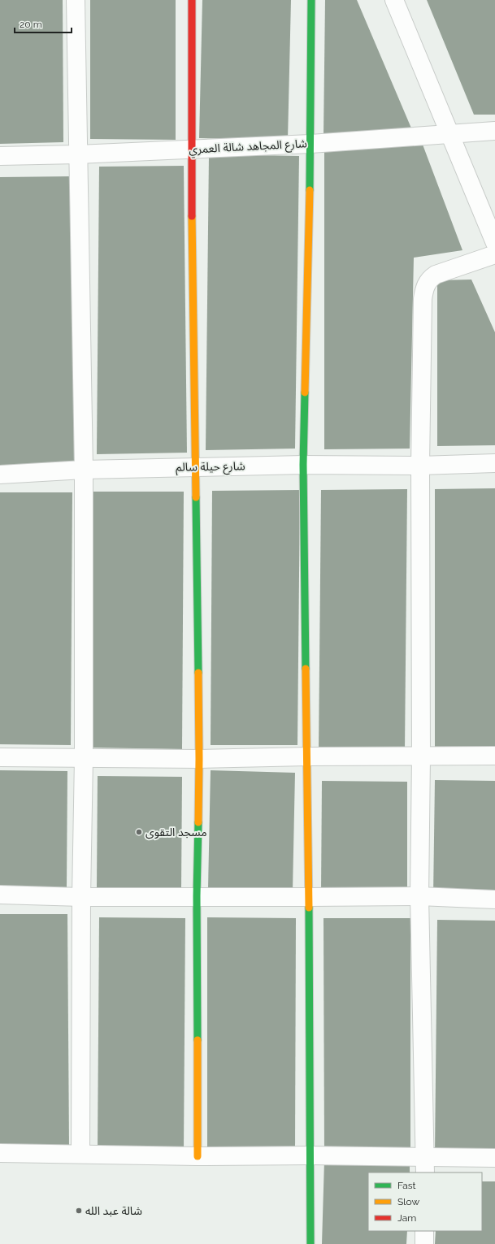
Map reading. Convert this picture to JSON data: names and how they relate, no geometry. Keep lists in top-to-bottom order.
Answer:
{
  "streets": {
    "street": ["شارع المجاهد شالة العمري", "شارع حيلة سالم"]
  },
  "places": ["مسجد التقوى", "شالة عبد الله"],
  "legend": ["Fast", "Slow", "Jam"],
  "scale_bar": "20 m"
}
